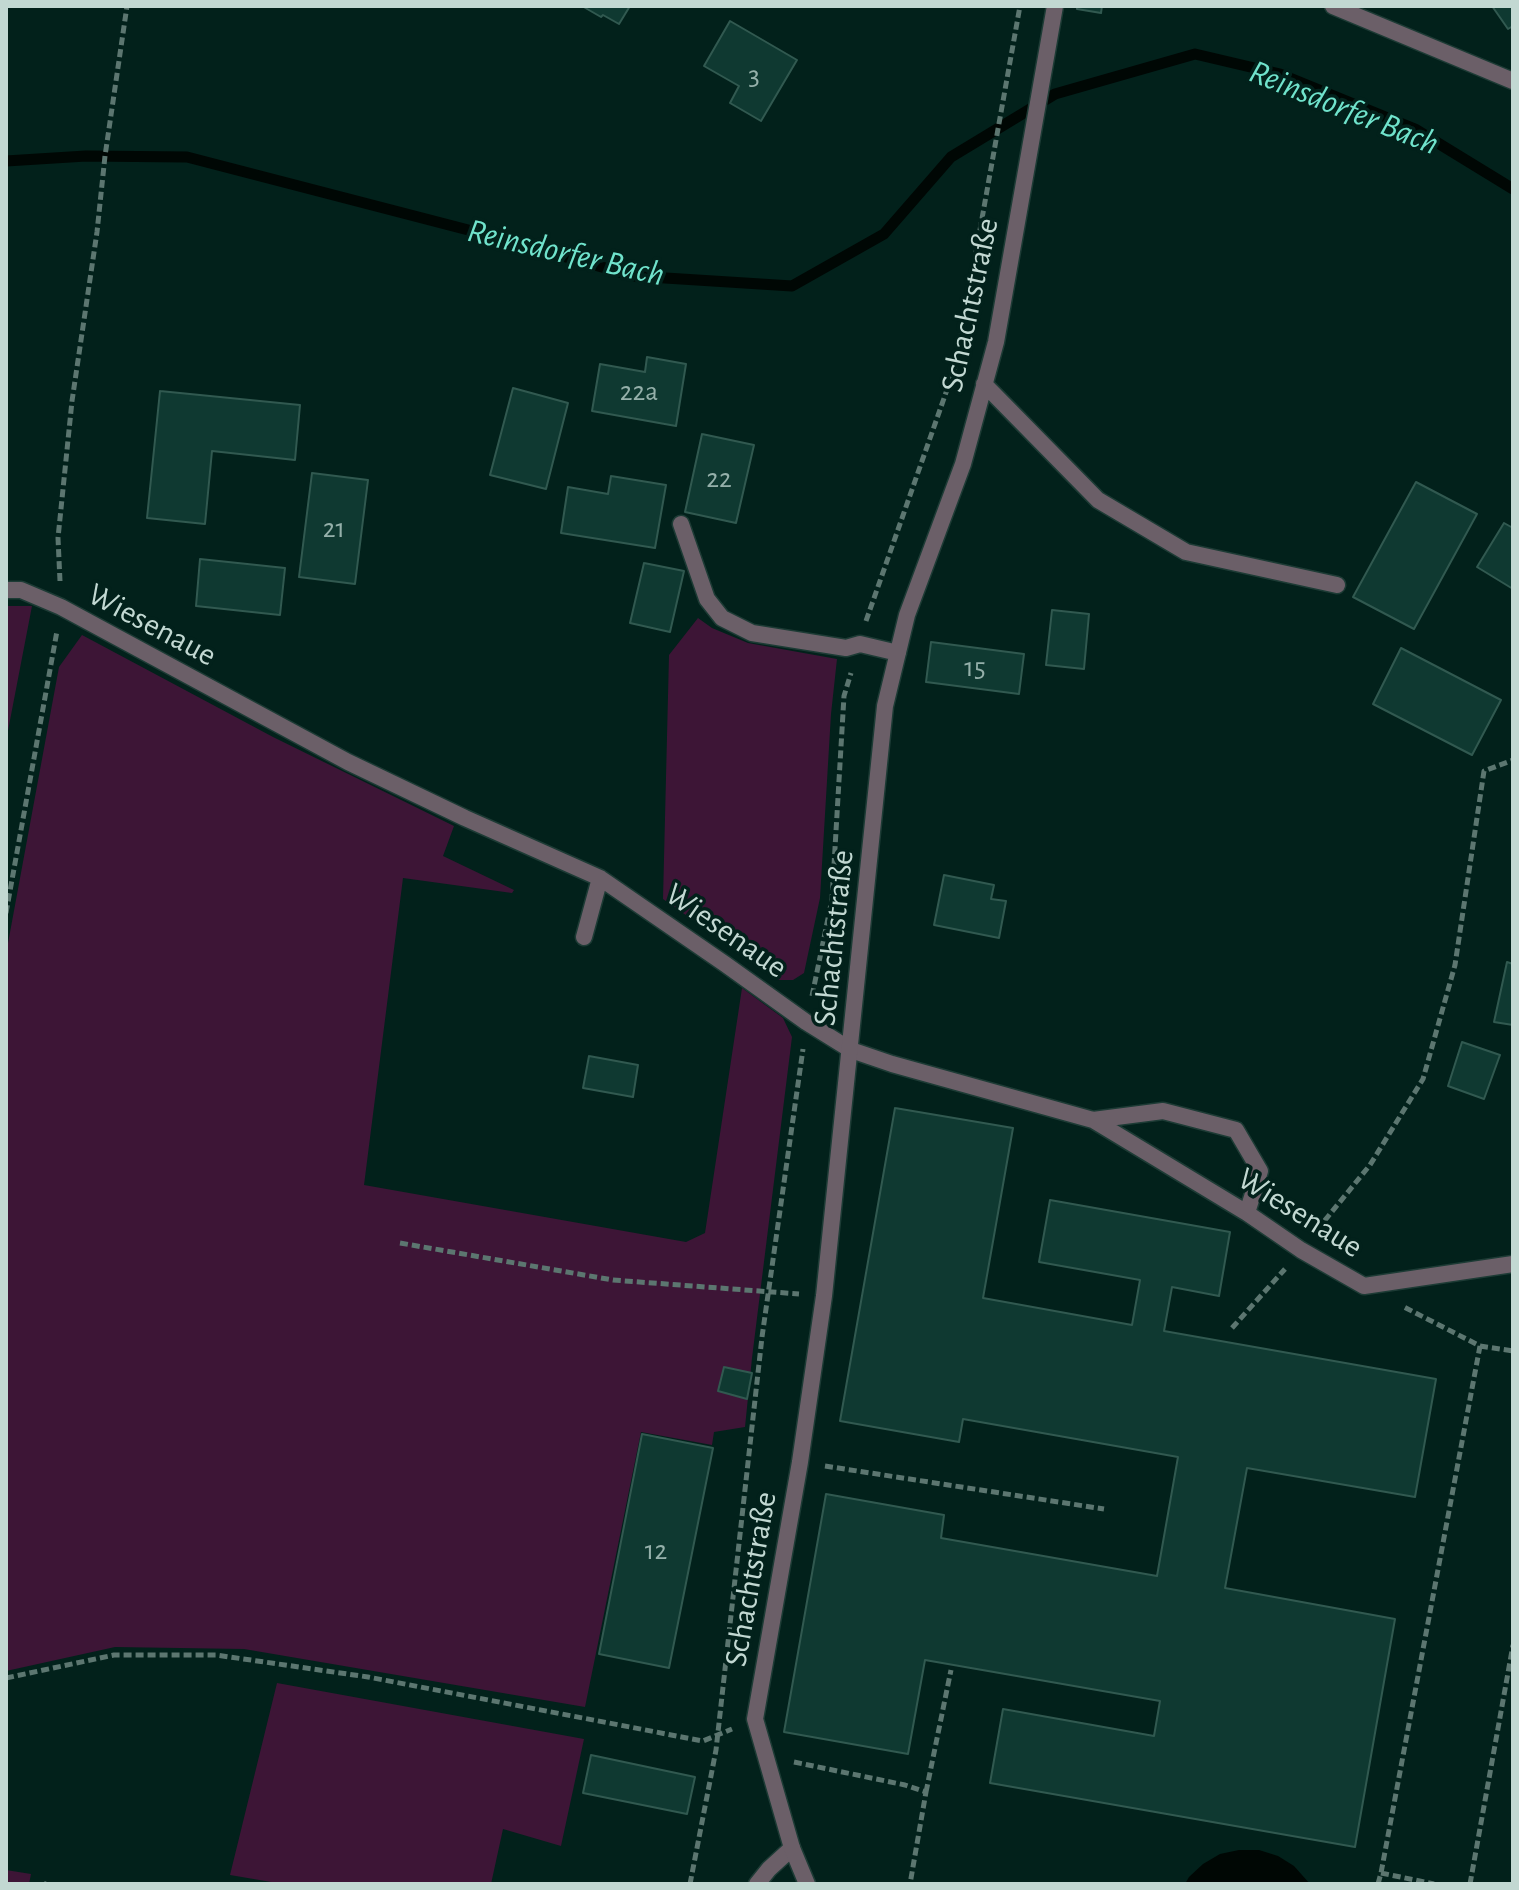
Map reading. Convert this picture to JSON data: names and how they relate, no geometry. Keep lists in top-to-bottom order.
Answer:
{
  "streets": {
    "street": ["Schachtstraße", "Wiesenaue"]
  },
  "crossings": [
    ["Schachtstraße", "Wiesenaue"]
  ],
  "water": ["Reinsdorfer Bach"],
  "house_numbers": [
    "3",
    "22a",
    "22",
    "21",
    "15",
    "12"
  ]
}
